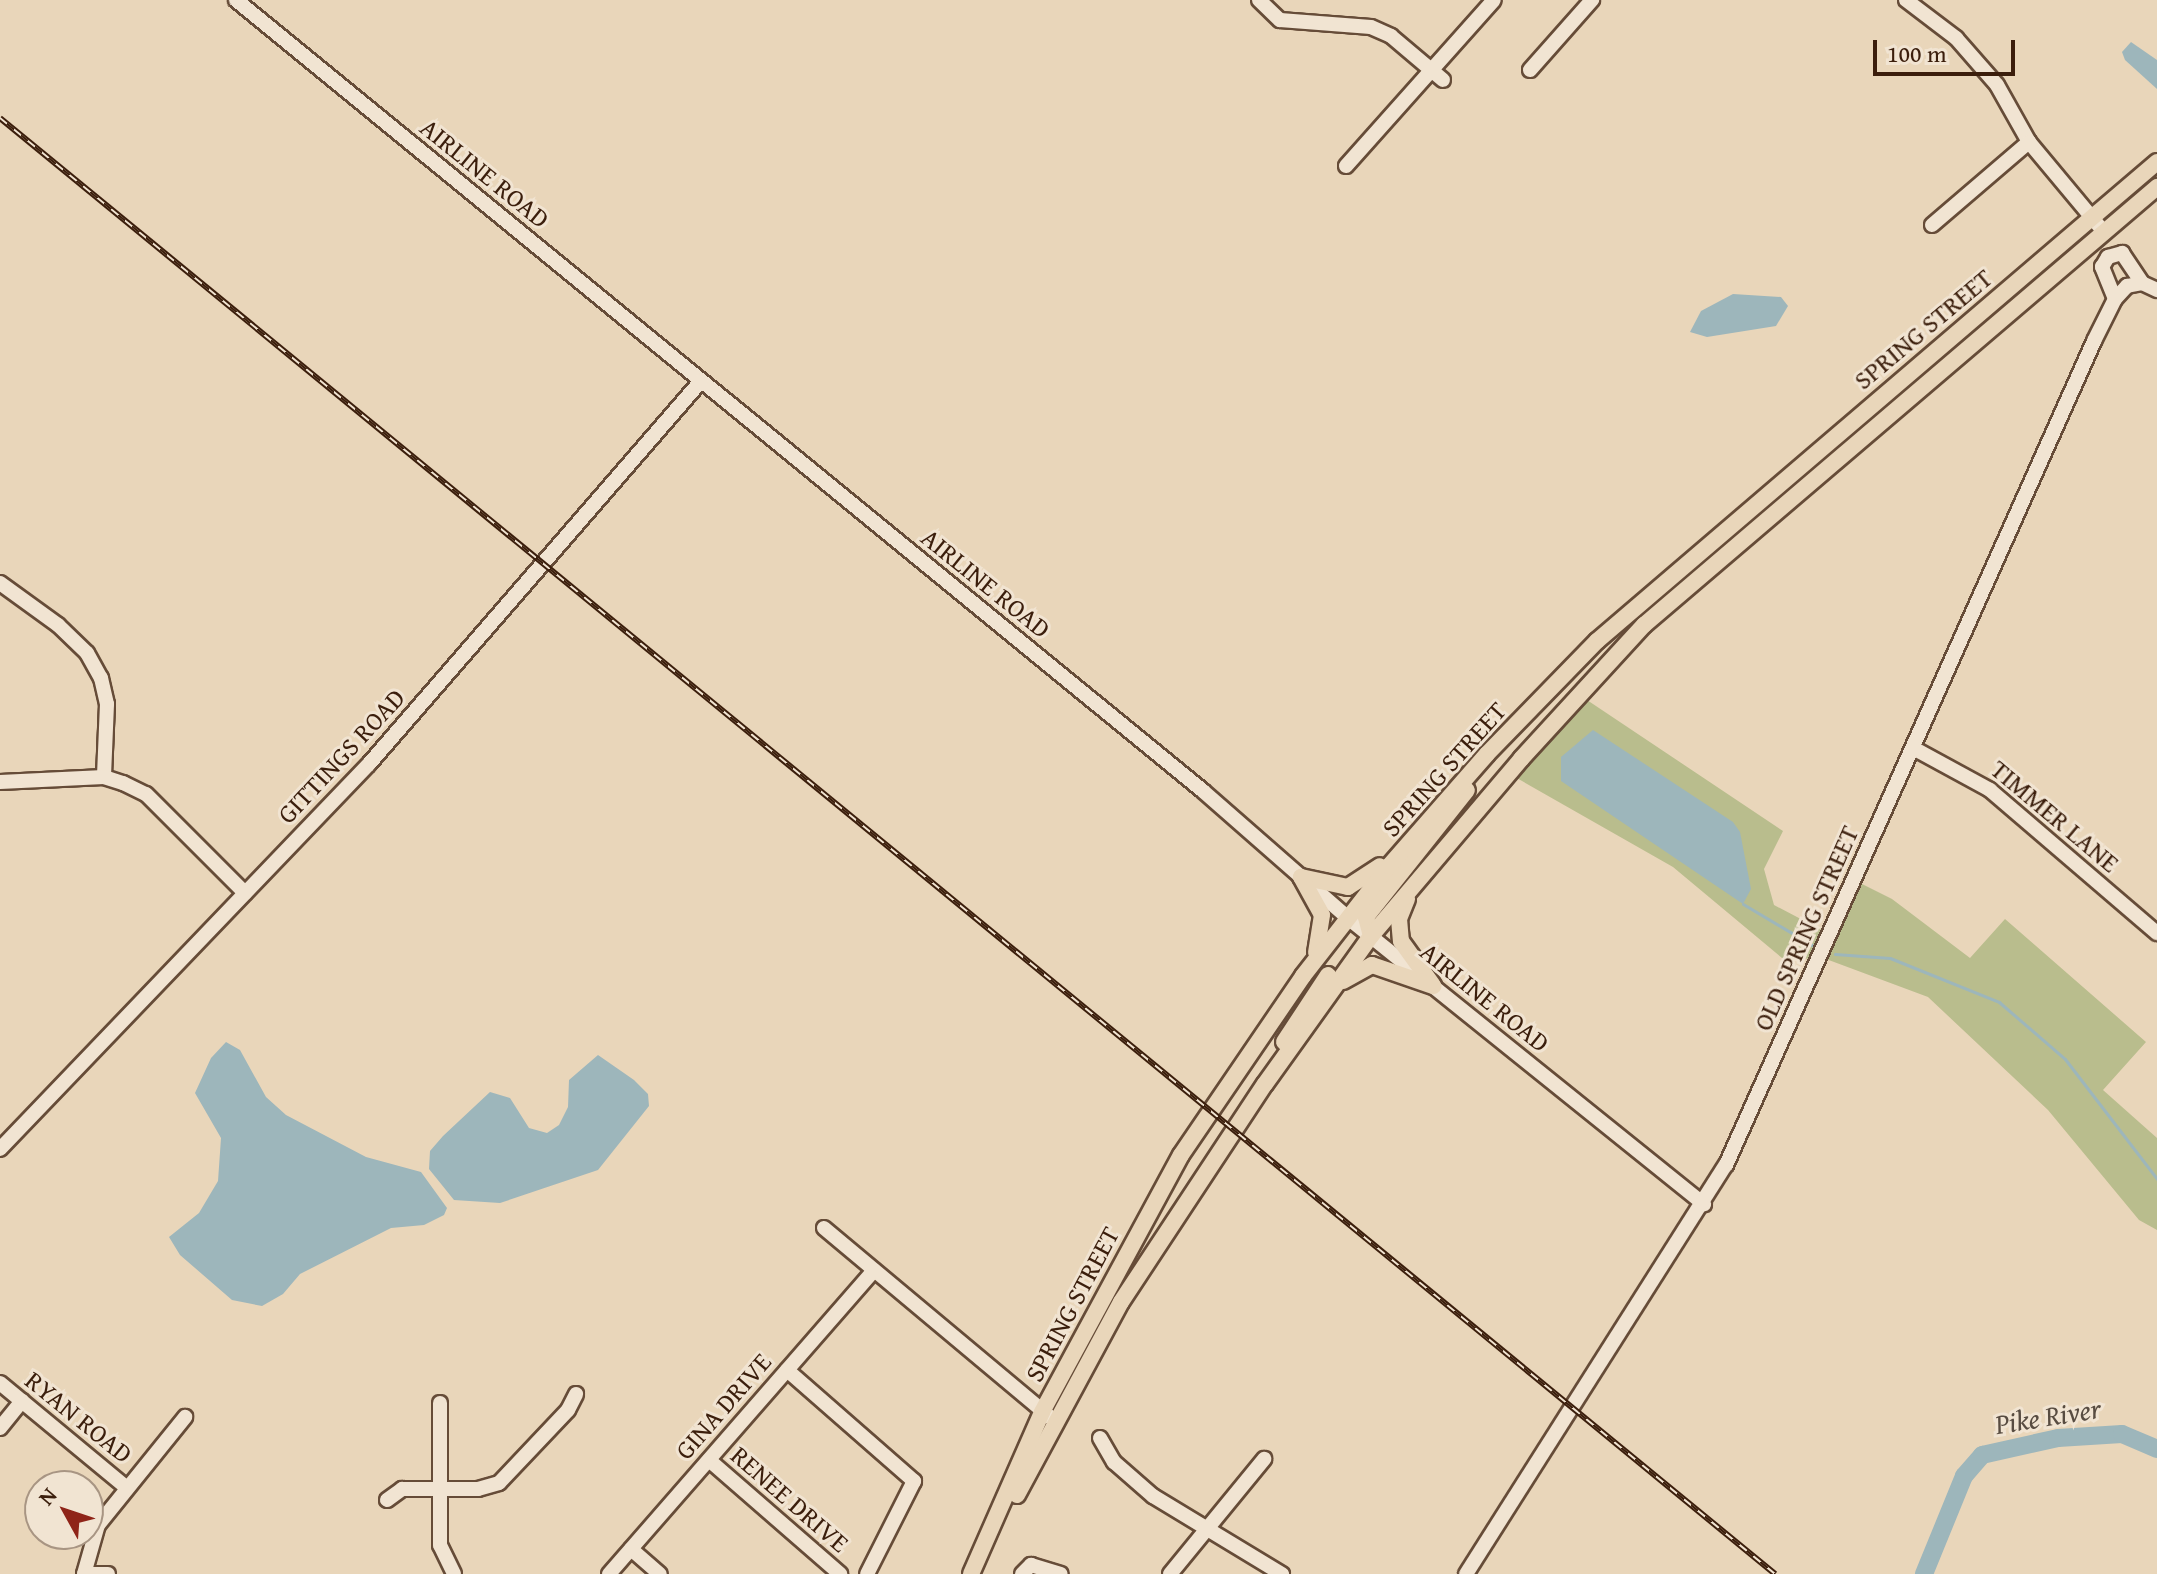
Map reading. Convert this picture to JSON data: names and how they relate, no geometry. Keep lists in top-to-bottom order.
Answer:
{
  "streets": {
    "main road": ["SPRING STREET"],
    "street": [
      "AIRLINE ROAD",
      "GITTINGS ROAD",
      "TIMMER LANE",
      "OLD SPRING STREET",
      "GINA DRIVE",
      "RYAN ROAD",
      "RENEE DRIVE"
    ]
  },
  "crossings": [
    ["AIRLINE ROAD", "SPRING STREET"],
    ["AIRLINE ROAD", "GITTINGS ROAD"],
    ["AIRLINE ROAD", "OLD SPRING STREET"],
    ["TIMMER LANE", "OLD SPRING STREET"],
    ["GINA DRIVE", "RENEE DRIVE"]
  ],
  "water": ["Pike River"],
  "scale_bar": "100 m",
  "north": "top left"
}
